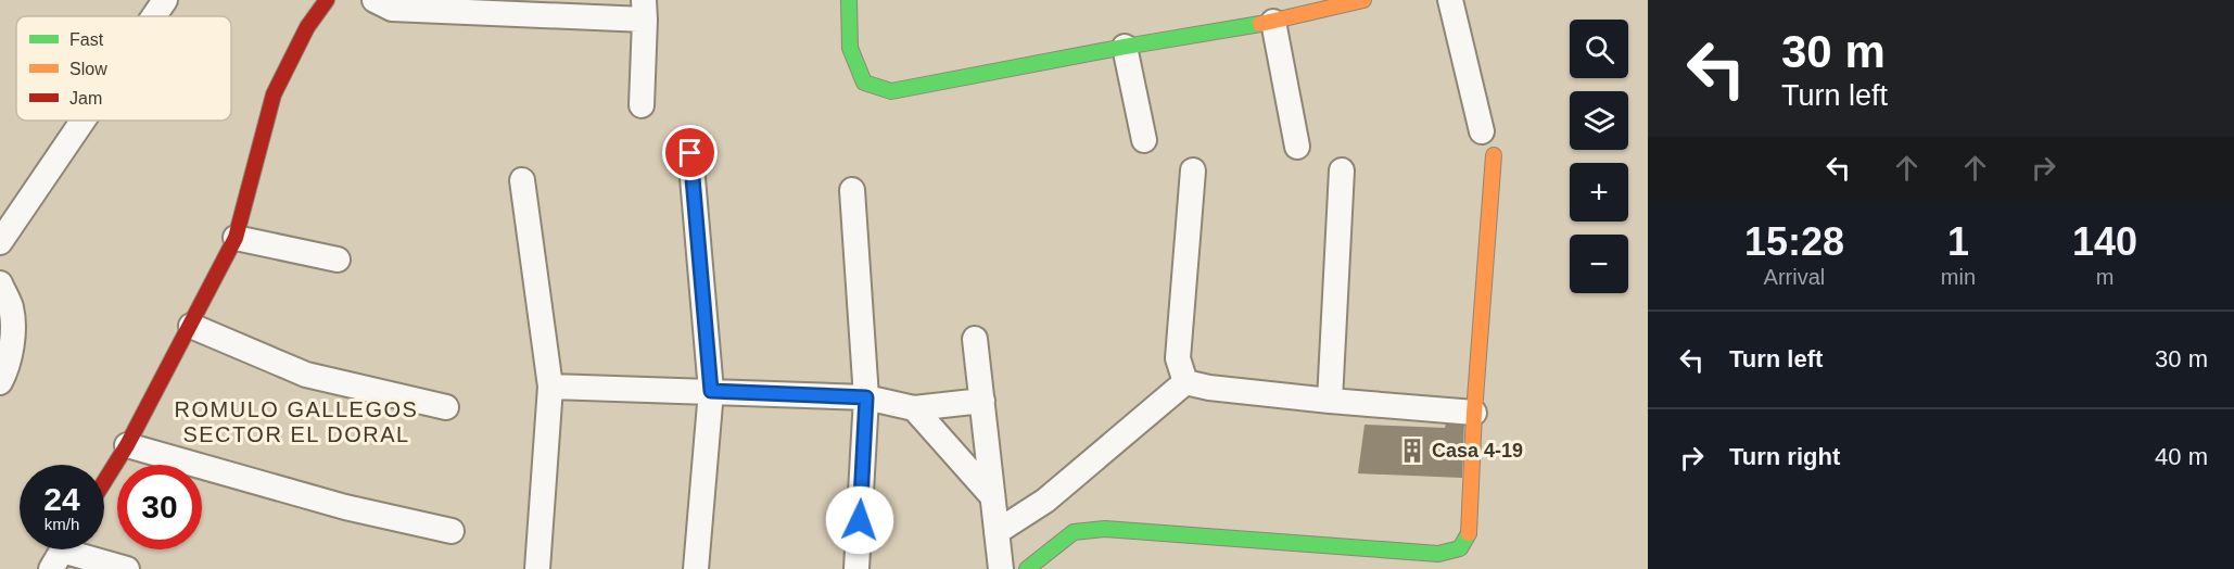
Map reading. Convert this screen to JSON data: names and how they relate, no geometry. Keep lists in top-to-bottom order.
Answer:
{
  "districts": ["ROMULO GALLEGOS SECTOR EL DORAL"],
  "places": {
    "building": ["Casa 4-19"]
  },
  "legend": ["Fast", "Slow", "Jam"],
  "page": {
    "turn": ["30 m", "Turn left"],
    "map_buttons": ["+", "−"],
    "eta": [
      "15:28",
      "Arrival",
      "1",
      "min",
      "140",
      "m"
    ],
    "list": [
      {
        "name": "Turn left",
        "value": "30 m"
      },
      {
        "name": "Turn right",
        "value": "40 m"
      }
    ],
    "speed": "24 km/h",
    "limit": "30"
  }
}
